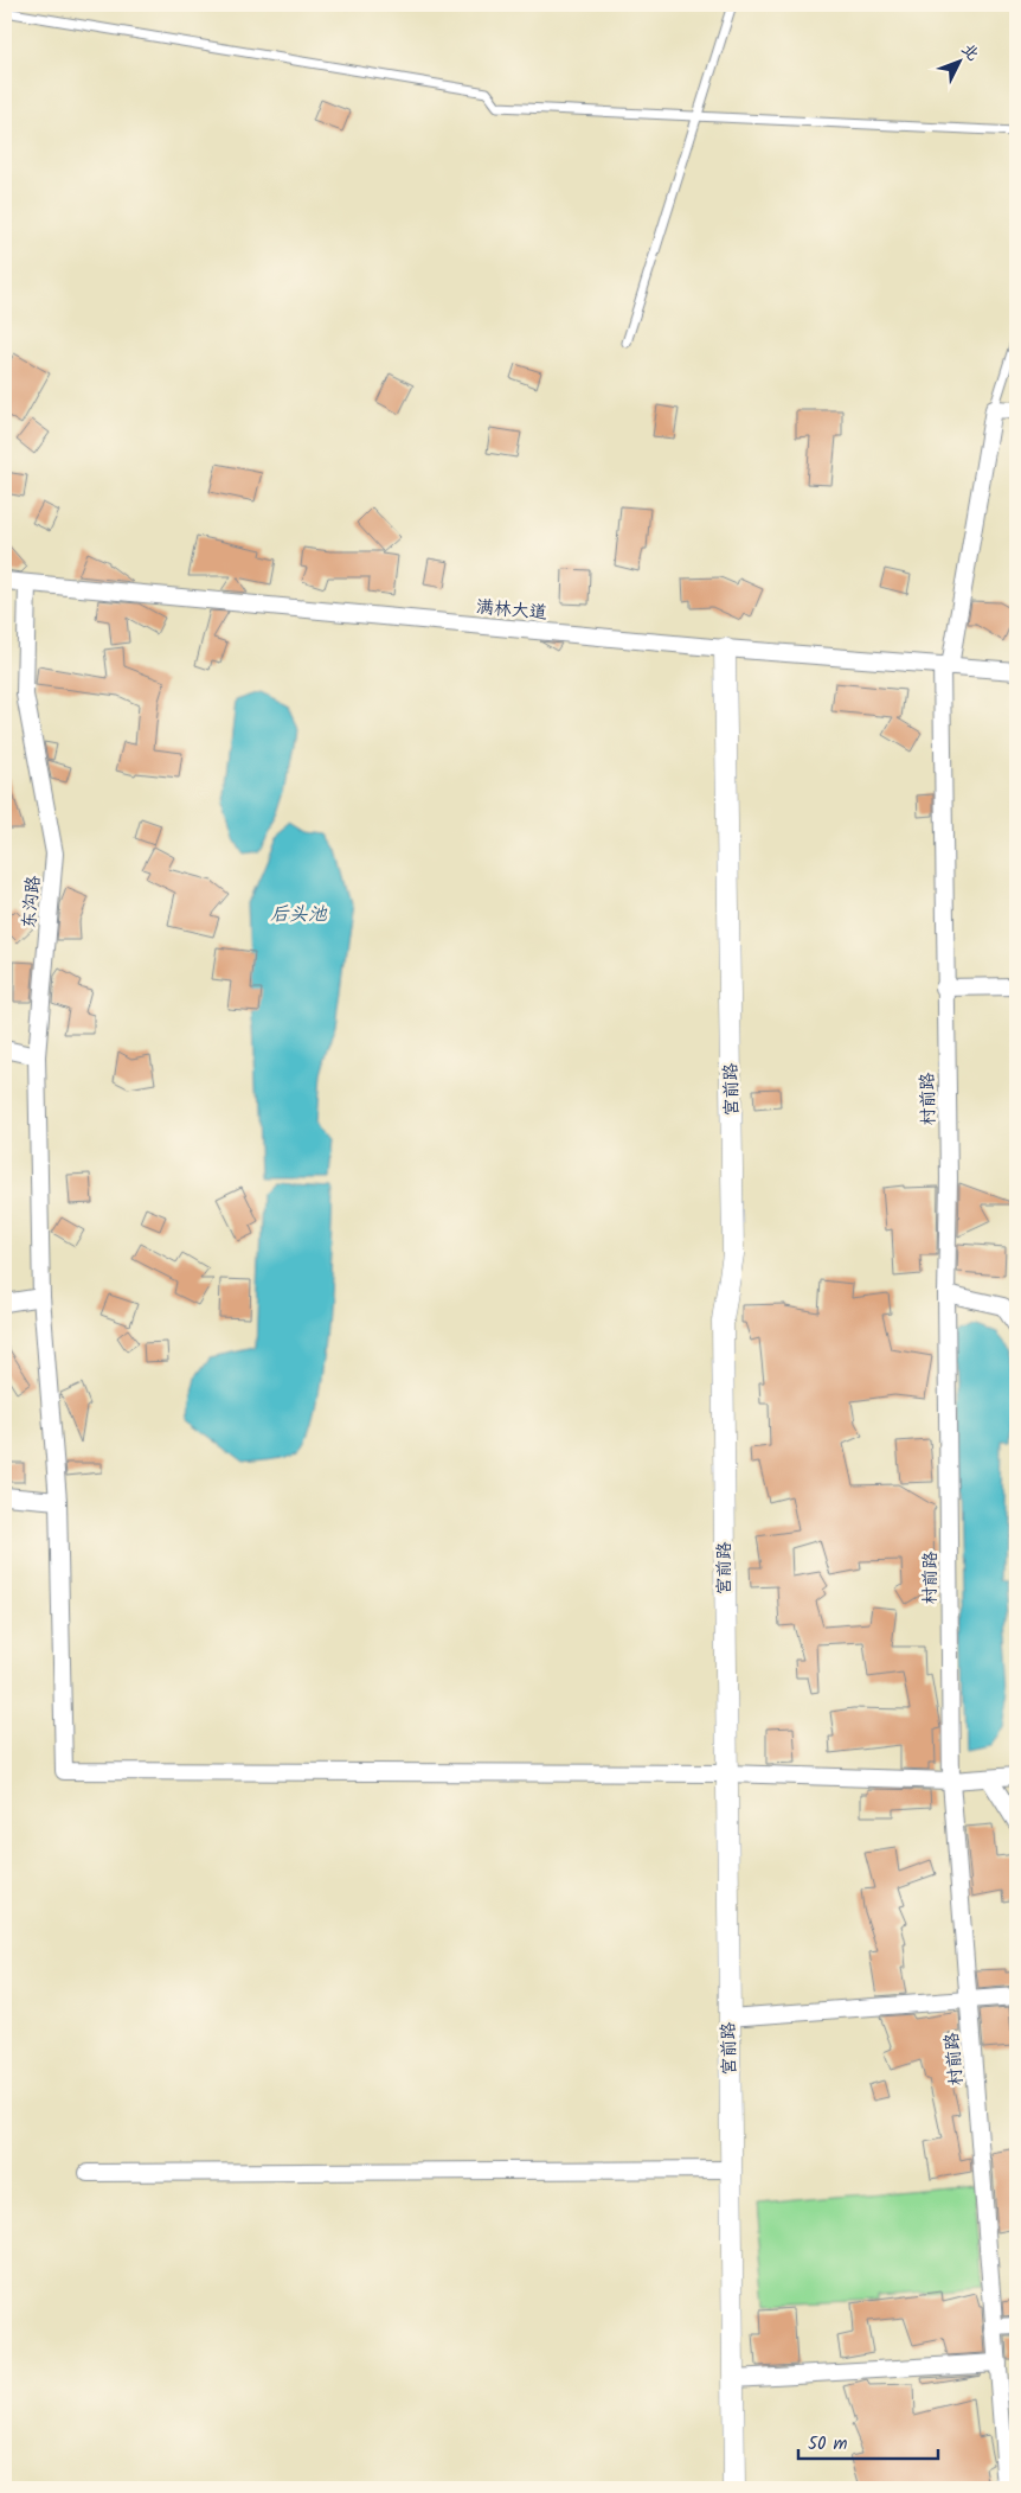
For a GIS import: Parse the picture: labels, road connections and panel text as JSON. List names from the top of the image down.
{
  "streets": {
    "street": [
      "满林大道",
      "东沟路",
      "宫前路",
      "村前路"
    ]
  },
  "crossings": [
    ["满林大道", "东沟路"],
    ["满林大道", "宫前路"],
    ["满林大道", "村前路"],
    ["东沟路", "宫前路"]
  ],
  "water": ["后头池"],
  "scale_bar": "50 m",
  "north": "top right"
}
